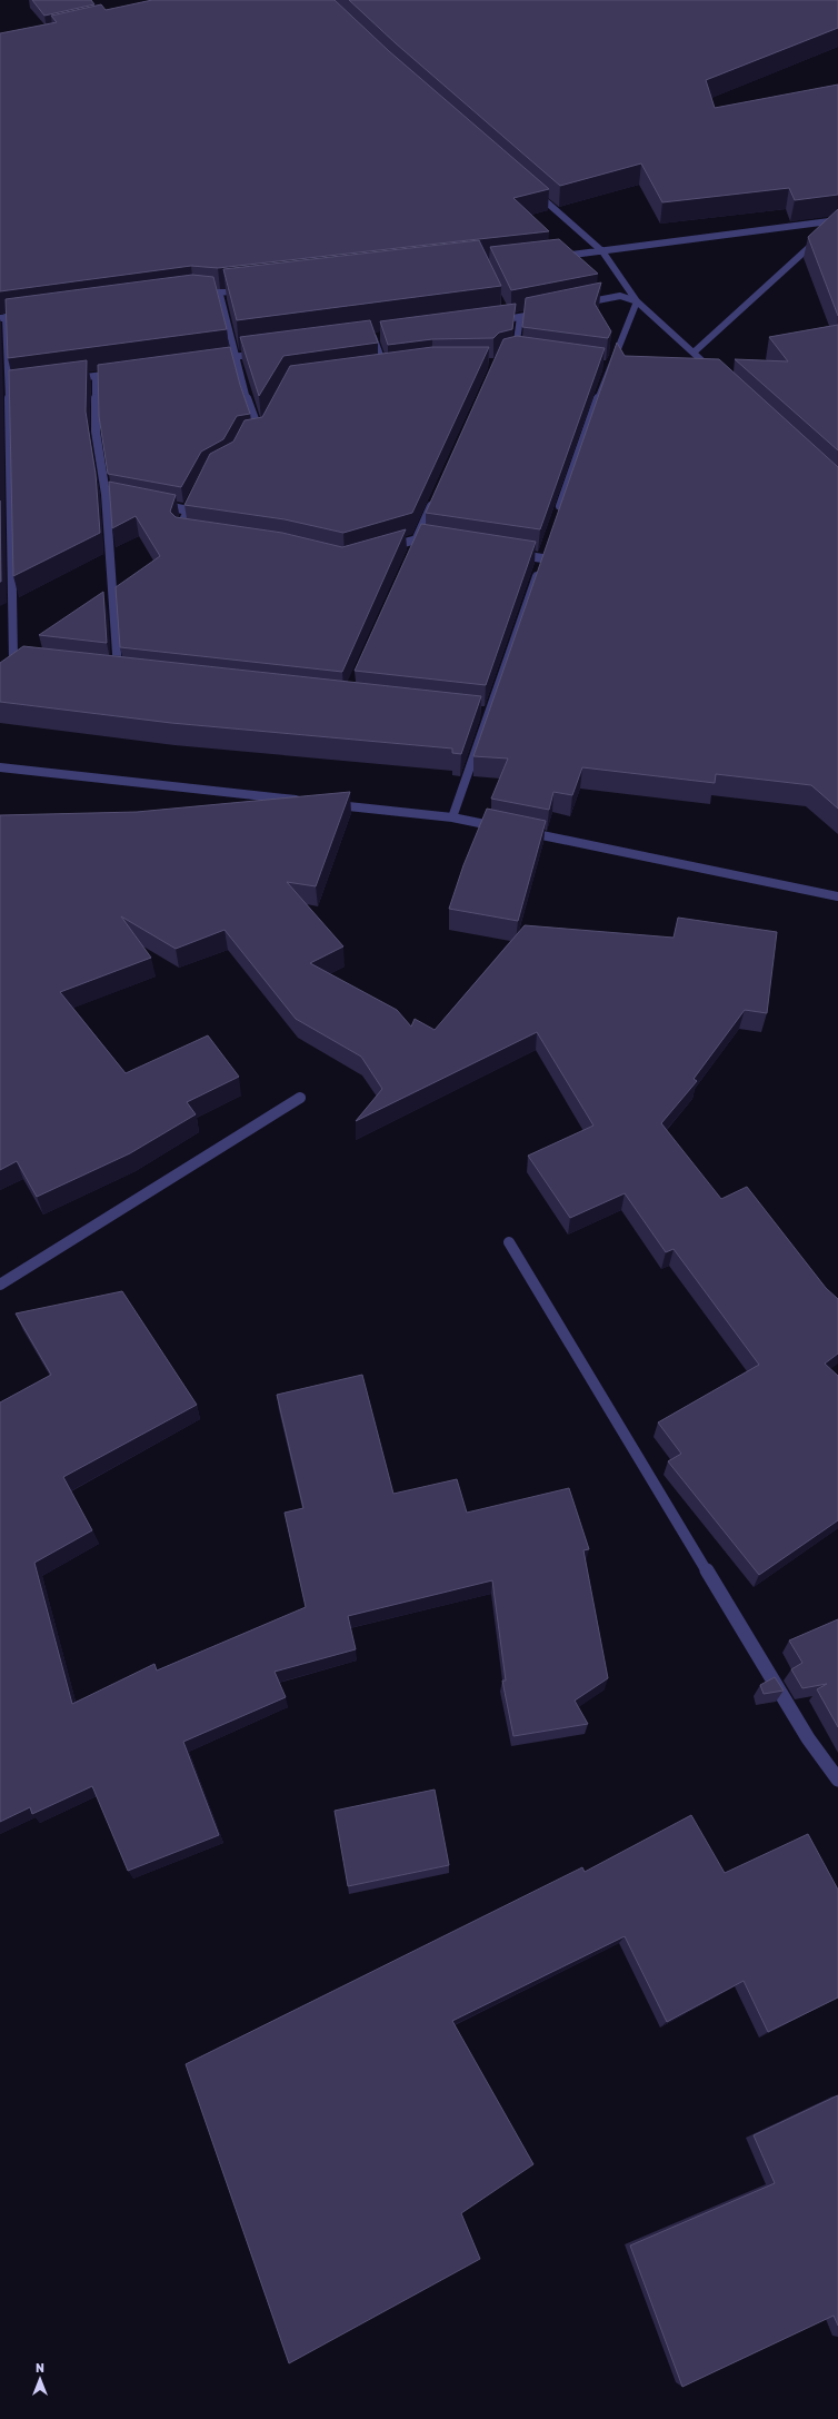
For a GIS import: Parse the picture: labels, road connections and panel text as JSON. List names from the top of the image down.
{
  "north": "top"
}
